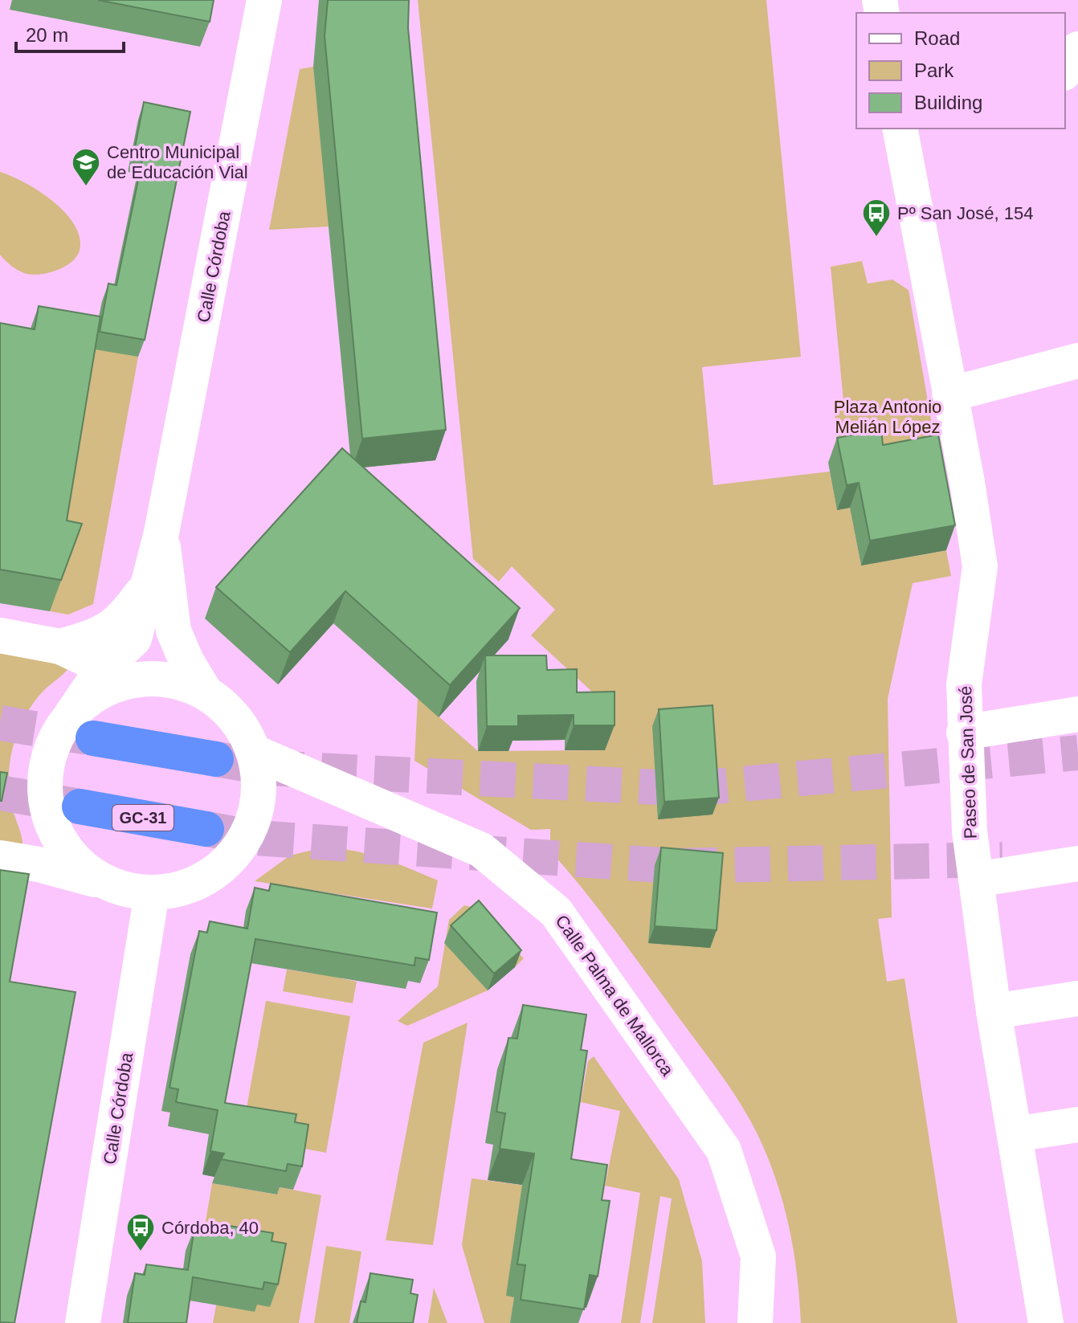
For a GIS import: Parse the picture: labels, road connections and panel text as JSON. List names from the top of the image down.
{
  "streets": {
    "highway": ["GC-31"],
    "street": ["Calle Córdoba", "Paseo de San José", "Calle Palma de Mallorca"]
  },
  "crossings": [
    ["Calle Córdoba", "Calle Palma de Mallorca"]
  ],
  "parks": ["Plaza Antonio Melián López"],
  "places": {
    "school or university": ["Centro Municipal de Educación Vial"],
    "bus stop": ["Pº San José, 154", "Córdoba, 40"]
  },
  "legend": ["Road", "Park", "Building"],
  "scale_bar": "20 m"
}
